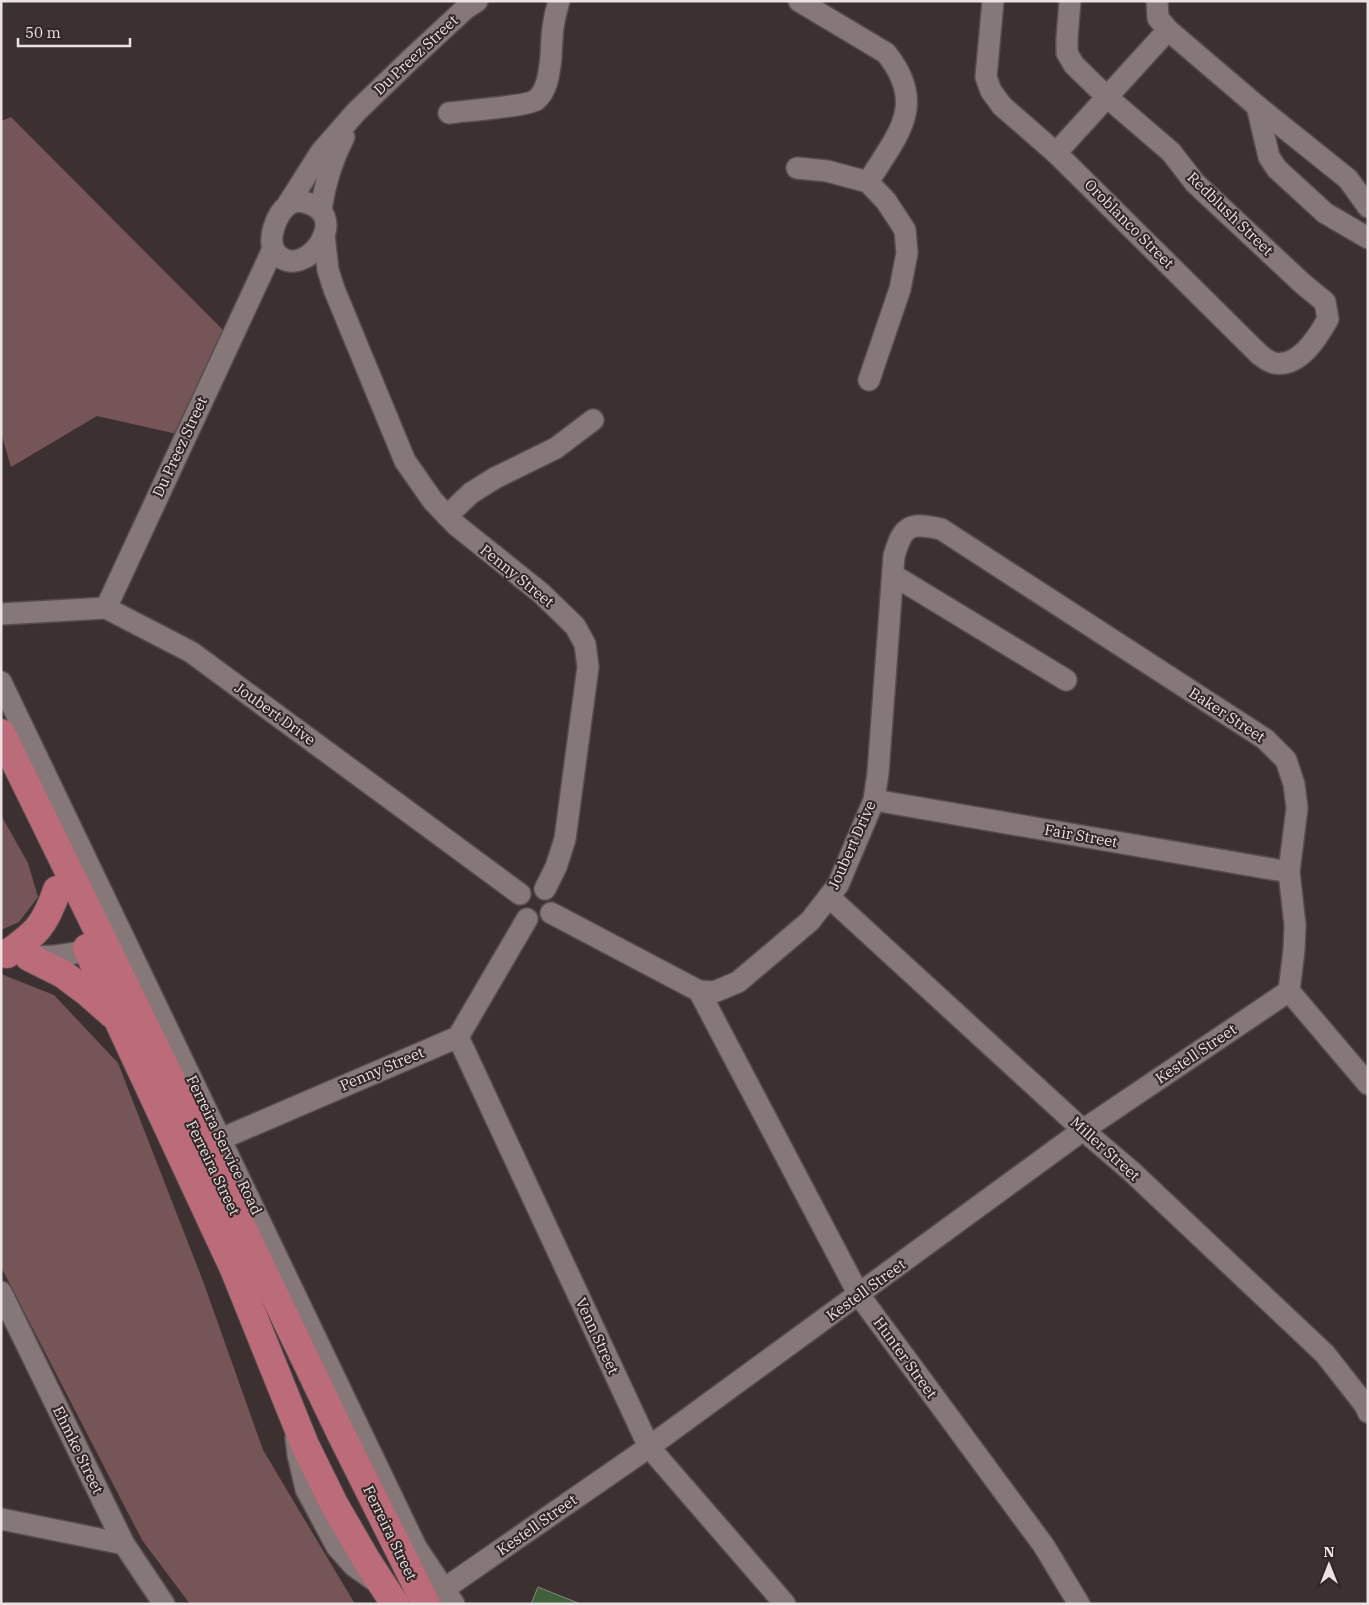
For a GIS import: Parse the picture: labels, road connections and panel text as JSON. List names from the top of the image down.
{
  "streets": {
    "main road": ["Ferreira Street"],
    "street": [
      "Du Preez Street",
      "Redblush Street",
      "Oroblanco Street",
      "Penny Street",
      "Joubert Drive",
      "Baker Street",
      "Fair Street",
      "Kestell Street",
      "Ferreira Service Road",
      "Miller Street",
      "Venn Street",
      "Hunter Street",
      "Ehmke Street"
    ]
  },
  "crossings": [
    ["Du Preez Street", "Penny Street"],
    ["Du Preez Street", "Joubert Drive"],
    ["Redblush Street", "Oroblanco Street"],
    ["Penny Street", "Joubert Drive"],
    ["Penny Street", "Ferreira Service Road"],
    ["Penny Street", "Ferreira Street"],
    ["Penny Street", "Venn Street"],
    ["Joubert Drive", "Baker Street"],
    ["Joubert Drive", "Fair Street"],
    ["Joubert Drive", "Miller Street"],
    ["Joubert Drive", "Hunter Street"],
    ["Baker Street", "Fair Street"],
    ["Baker Street", "Kestell Street"],
    ["Kestell Street", "Miller Street"],
    ["Kestell Street", "Ferreira Street"],
    ["Kestell Street", "Venn Street"],
    ["Kestell Street", "Hunter Street"],
    ["Ferreira Service Road", "Ferreira Street"]
  ],
  "scale_bar": "50 m",
  "north": "top"
}
